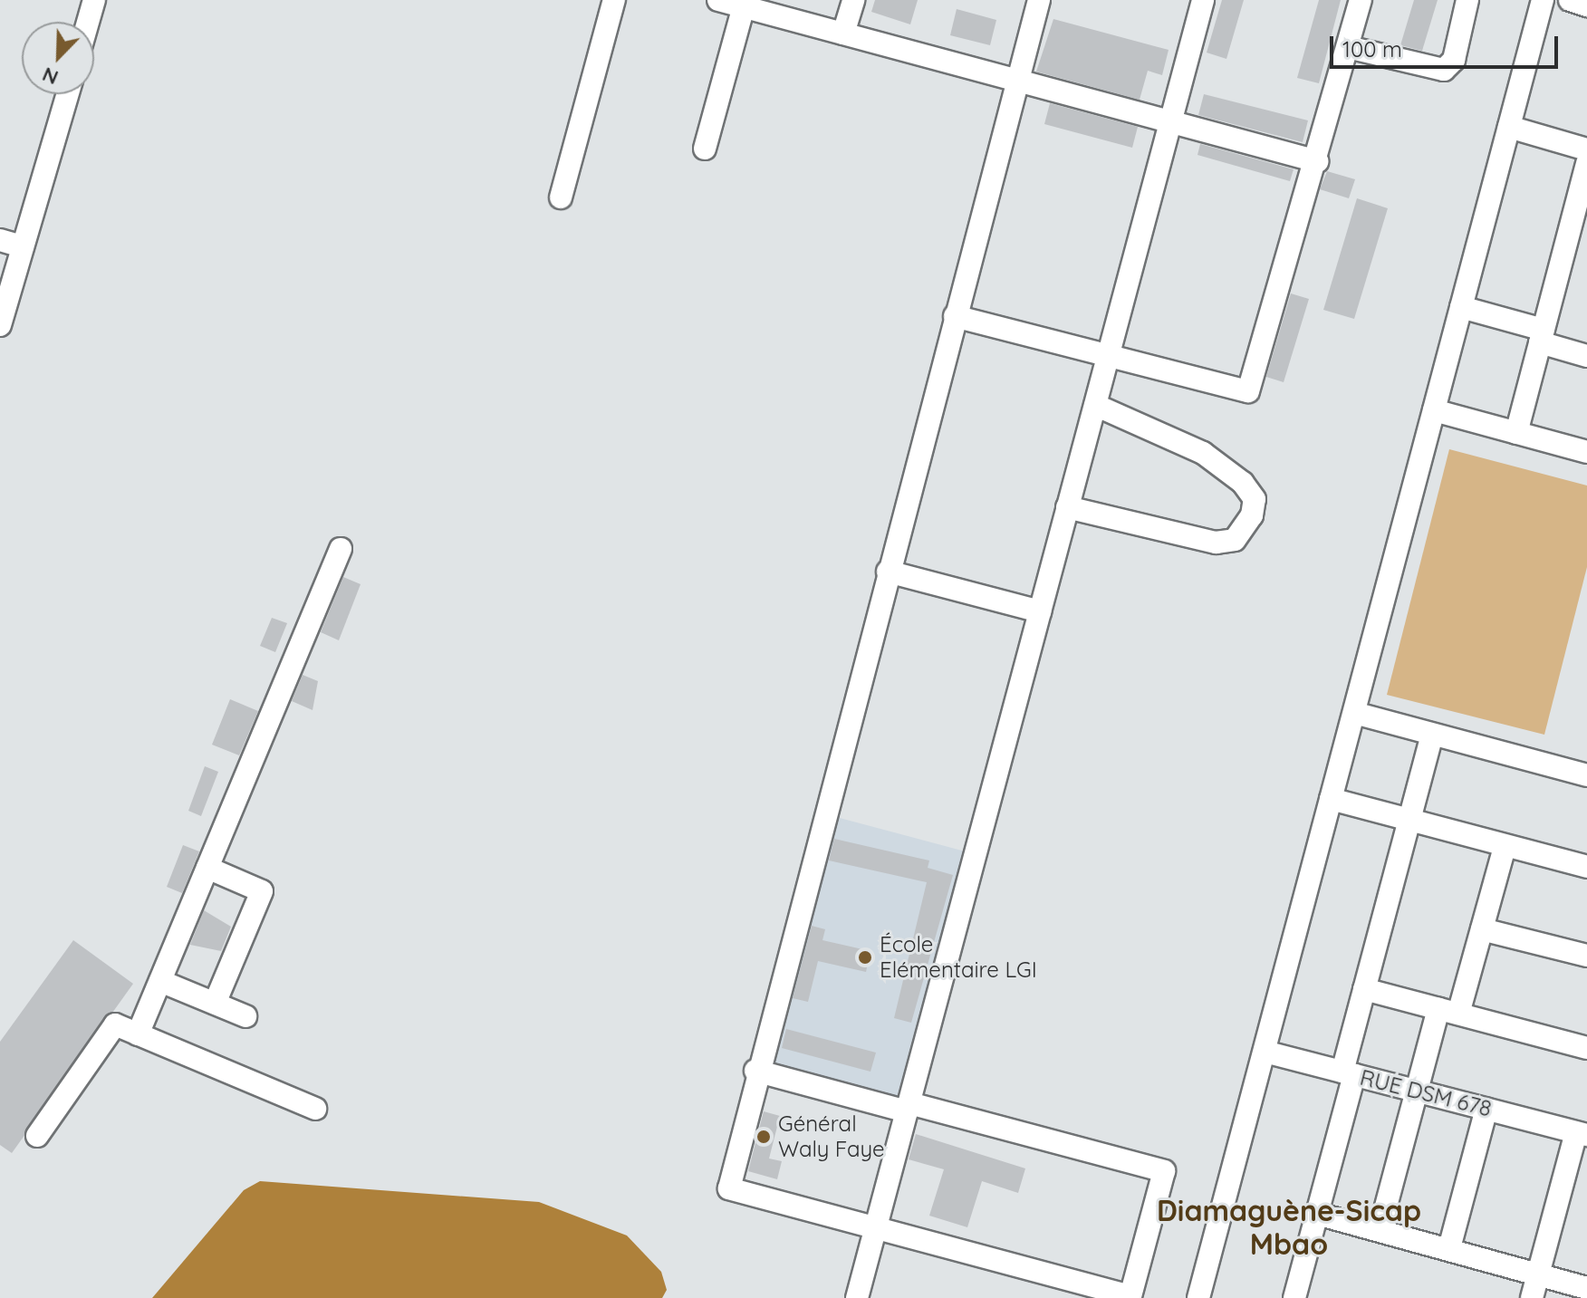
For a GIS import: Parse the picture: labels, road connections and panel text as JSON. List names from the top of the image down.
{
  "streets": {
    "street": ["RUE DSM 678"]
  },
  "districts": ["Diamaguène-Sicap Mbao"],
  "places": ["École Elémentaire LGI", "Général Waly Faye"],
  "scale_bar": "100 m",
  "north": "bottom left"
}
